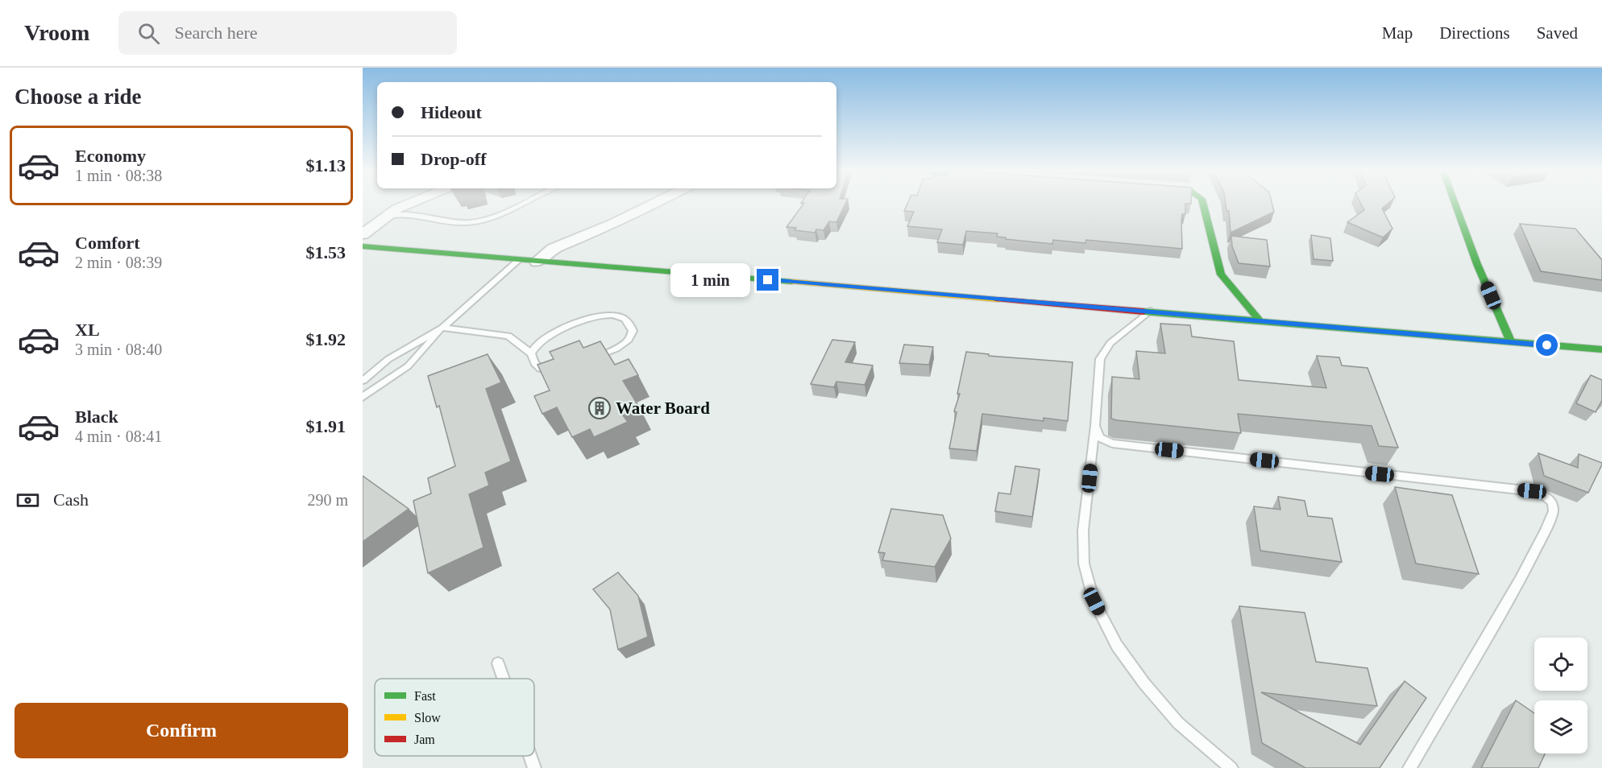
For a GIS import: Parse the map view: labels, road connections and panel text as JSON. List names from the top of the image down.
{
  "places": {
    "building": ["Water Board"]
  },
  "legend": ["Fast", "Slow", "Jam"],
  "page": {
    "header": "Vroom",
    "search": "Search here",
    "nav": ["Map", "Directions", "Saved"],
    "heading": "Choose a ride",
    "banner": ["Hideout", "Drop-off"],
    "list": [
      {
        "name": "Economy",
        "note": "1 min · 08:38",
        "value": "$1.13"
      },
      {
        "name": "Comfort",
        "note": "2 min · 08:39",
        "value": "$1.53"
      },
      {
        "name": "XL",
        "note": "3 min · 08:40",
        "value": "$1.92"
      },
      {
        "name": "Black",
        "note": "4 min · 08:41",
        "value": "$1.91"
      }
    ],
    "bubble": "1 min",
    "pay": ["Cash", "290 m"],
    "buttons": "Confirm"
  }
}
